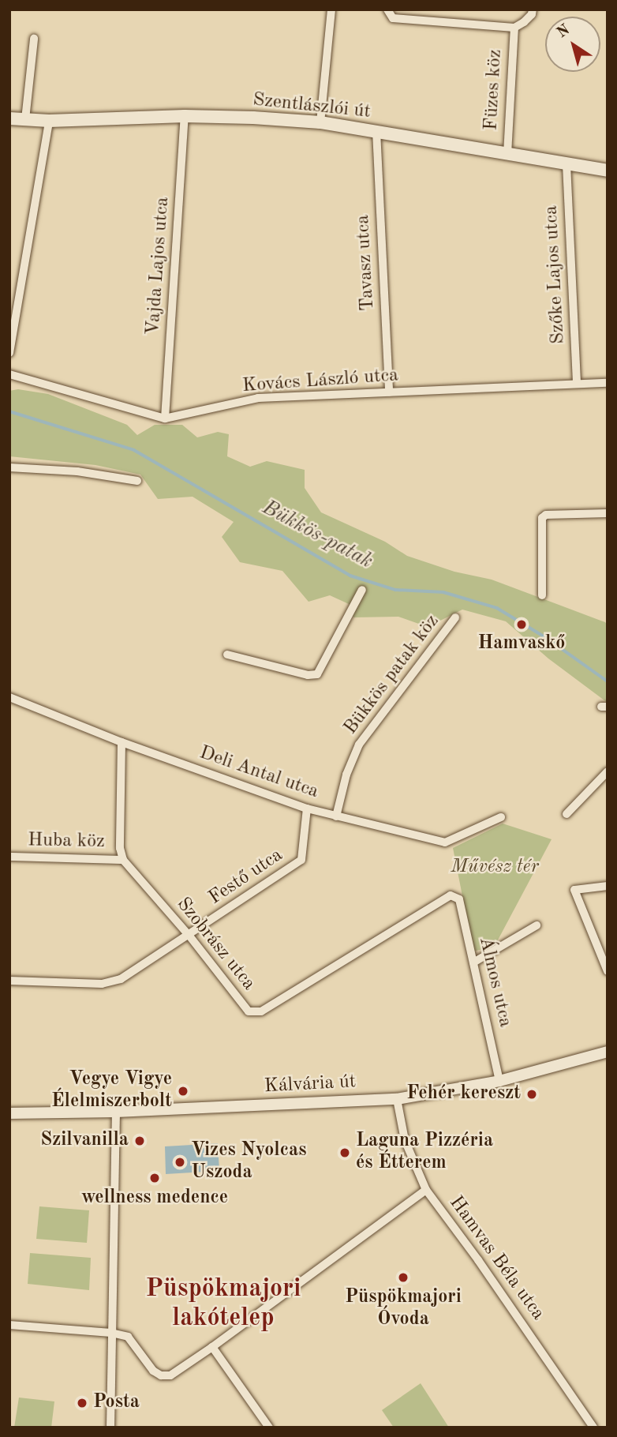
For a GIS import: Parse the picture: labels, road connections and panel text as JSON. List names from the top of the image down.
{
  "streets": {
    "main road": ["Szentlászlói út"],
    "street": [
      "Füzes köz",
      "Tavasz utca",
      "Vajda Lajos utca",
      "Szőke Lajos utca",
      "Kovács László utca",
      "Bükkös patak köz",
      "Deli Antal utca",
      "Huba köz",
      "Festő utca",
      "Szobrász utca",
      "Álmos utca",
      "Kálvária út",
      "Hamvas Béla utca"
    ]
  },
  "crossings": [
    ["Füzes köz", "Szentlászlói út"],
    ["Szentlászlói út", "Tavasz utca"],
    ["Szentlászlói út", "Vajda Lajos utca"],
    ["Szentlászlói út", "Szőke Lajos utca"],
    ["Tavasz utca", "Kovács László utca"],
    ["Vajda Lajos utca", "Kovács László utca"],
    ["Szőke Lajos utca", "Kovács László utca"],
    ["Bükkös patak köz", "Deli Antal utca"],
    ["Deli Antal utca", "Festő utca"],
    ["Huba köz", "Szobrász utca"],
    ["Festő utca", "Szobrász utca"],
    ["Szobrász utca", "Álmos utca"],
    ["Álmos utca", "Kálvária út"],
    ["Kálvária út", "Hamvas Béla utca"]
  ],
  "districts": ["Püspökmajori lakótelep"],
  "water": ["Bükkös-patak"],
  "parks": ["Művész tér"],
  "places": [
    "Hamvaskő",
    "Vegye Vigye Élelmiszerbolt",
    "Fehér kereszt",
    "Szilvanilla",
    "Laguna Pizzéria és Étterem",
    "Vizes Nyolcas Uszoda",
    "wellness medence",
    "Püspökmajori Óvoda",
    "Posta"
  ],
  "north": "top left"
}
